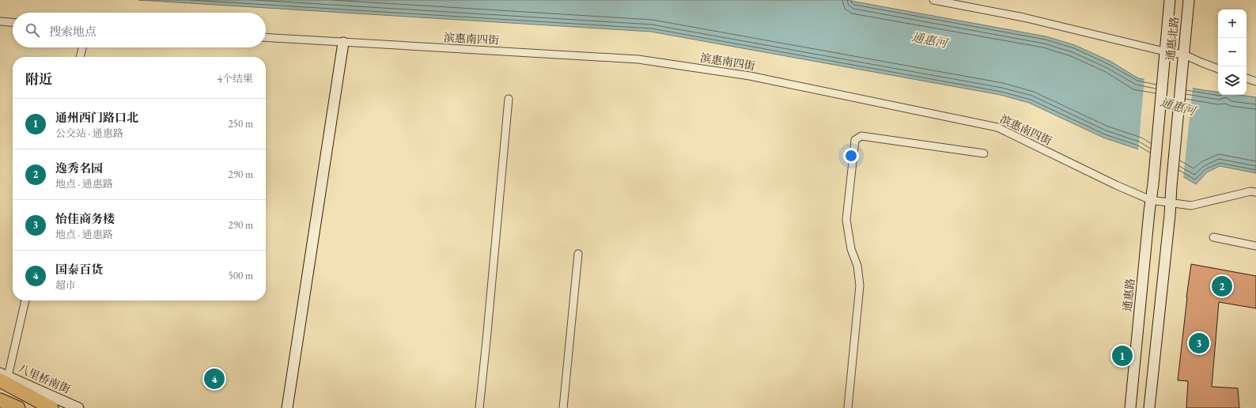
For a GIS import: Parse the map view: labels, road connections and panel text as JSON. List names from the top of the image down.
{
  "streets": {
    "main road": ["通惠北路", "通惠路", "八里桥南街"],
    "street": ["滨惠南四街"]
  },
  "crossings": [
    ["滨惠南四街", "通惠北路"],
    ["滨惠南四街", "通惠路"],
    ["通惠北路", "通惠路"]
  ],
  "water": ["通惠河"],
  "page": {
    "map_buttons": ["+", "−"],
    "search": "搜索地点",
    "heading": ["附近", "4个结果"],
    "list": [
      {
        "mark": "1",
        "name": "通州西门路口北",
        "note": "公交站 · 通惠路",
        "value": "250 m"
      },
      {
        "mark": "2",
        "name": "逸秀名园",
        "note": "地点 · 通惠路",
        "value": "290 m"
      },
      {
        "mark": "3",
        "name": "怡佳商务楼",
        "note": "地点 · 通惠路",
        "value": "290 m"
      },
      {
        "mark": "4",
        "name": "国泰百货",
        "note": "超市",
        "value": "500 m"
      }
    ],
    "pins": [
      "2",
      "3",
      "1",
      "4"
    ]
  }
}
